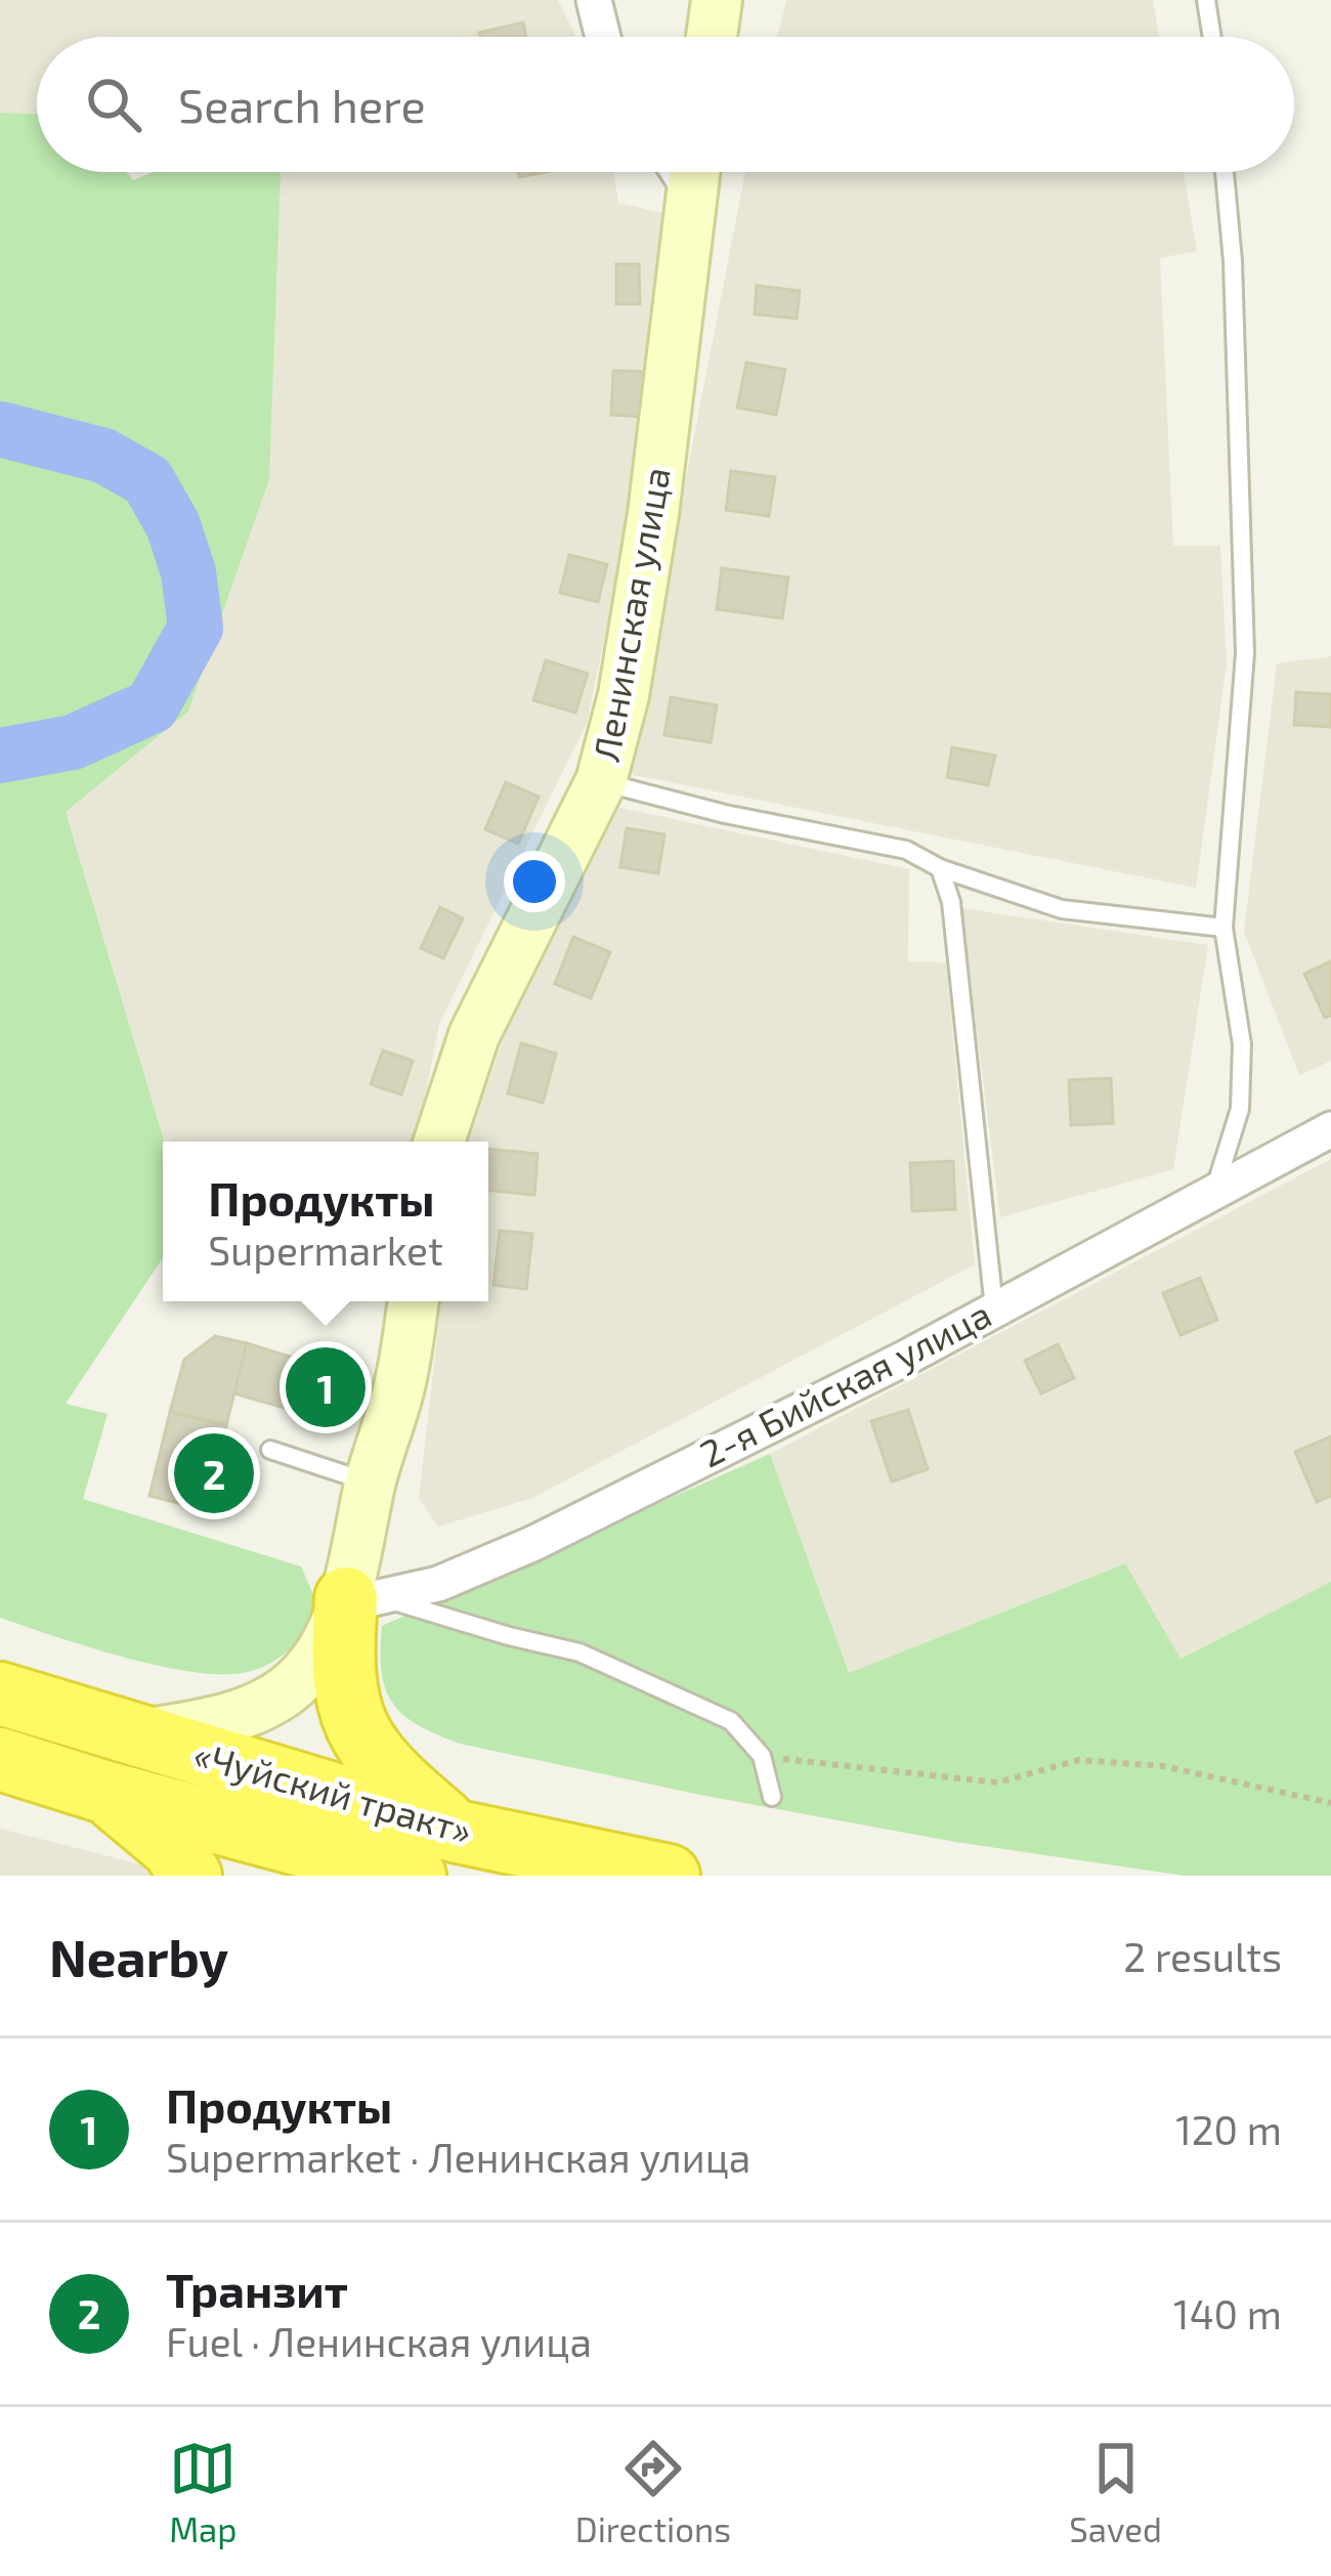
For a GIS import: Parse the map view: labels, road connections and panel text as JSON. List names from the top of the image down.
{
  "streets": {
    "highway": ["«Чуйский тракт»"],
    "street": ["Ленинская улица", "2-я Бийская улица"]
  },
  "page": {
    "search": "Search here",
    "popup": ["Продукты", "Supermarket"],
    "pins": ["1", "2"],
    "heading": ["Nearby", "2 results"],
    "list": [
      {
        "mark": "1",
        "name": "Продукты",
        "note": "Supermarket · Ленинская улица",
        "value": "120 m"
      },
      {
        "mark": "2",
        "name": "Транзит",
        "note": "Fuel · Ленинская улица",
        "value": "140 m"
      }
    ],
    "nav": ["Map", "Directions", "Saved"]
  }
}
